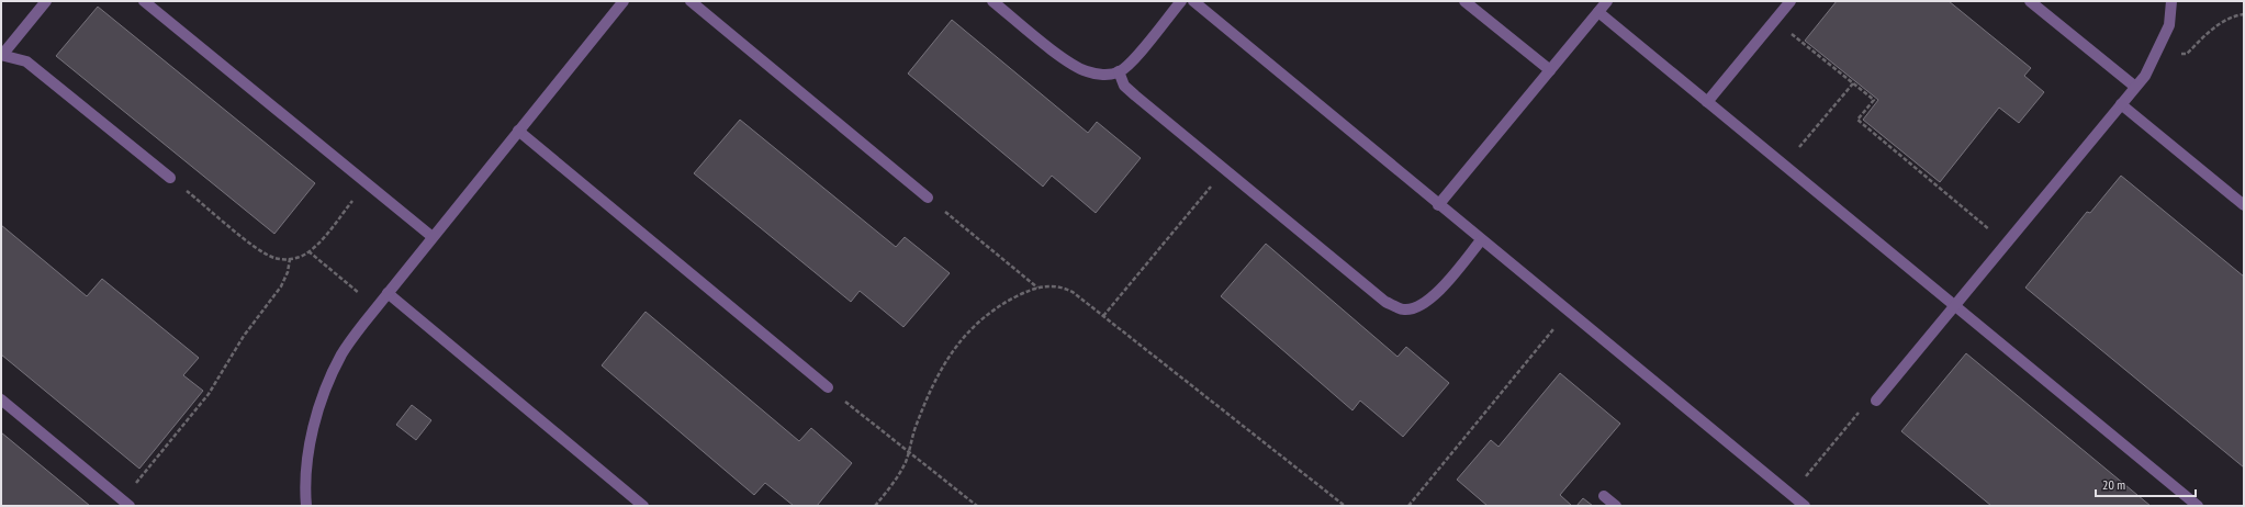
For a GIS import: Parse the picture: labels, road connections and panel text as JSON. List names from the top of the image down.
{
  "scale_bar": "20 m"
}
